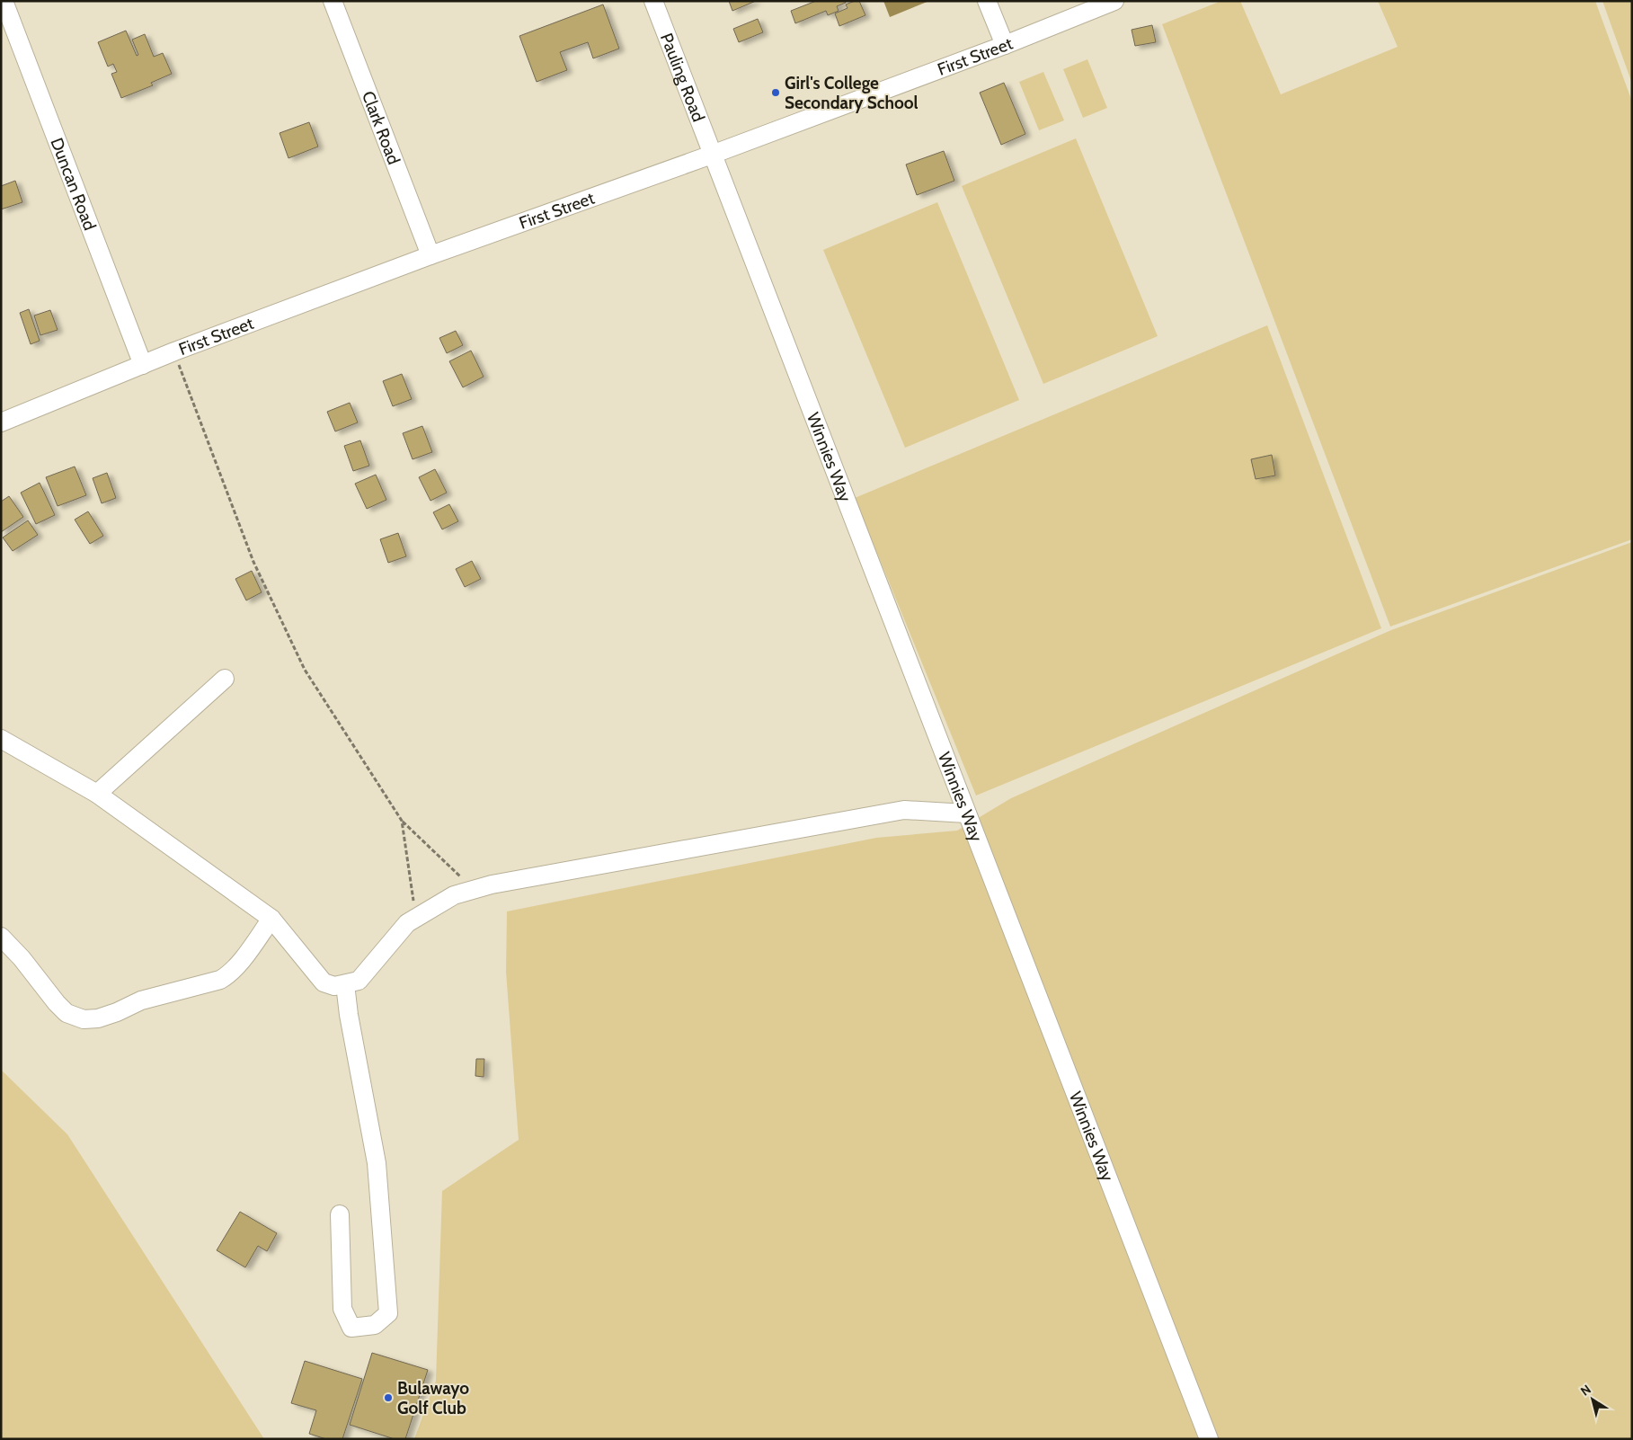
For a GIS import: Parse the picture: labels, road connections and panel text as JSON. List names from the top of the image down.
{
  "streets": {
    "street": [
      "First Street",
      "Pauling Road",
      "Clark Road",
      "Duncan Road",
      "Winnies Way"
    ]
  },
  "crossings": [
    ["First Street", "Pauling Road"],
    ["First Street", "Clark Road"],
    ["First Street", "Duncan Road"],
    ["First Street", "Winnies Way"],
    ["Pauling Road", "Winnies Way"]
  ],
  "places": ["Girl's College Secondary School", "Bulawayo Golf Club"],
  "north": "top left"
}
